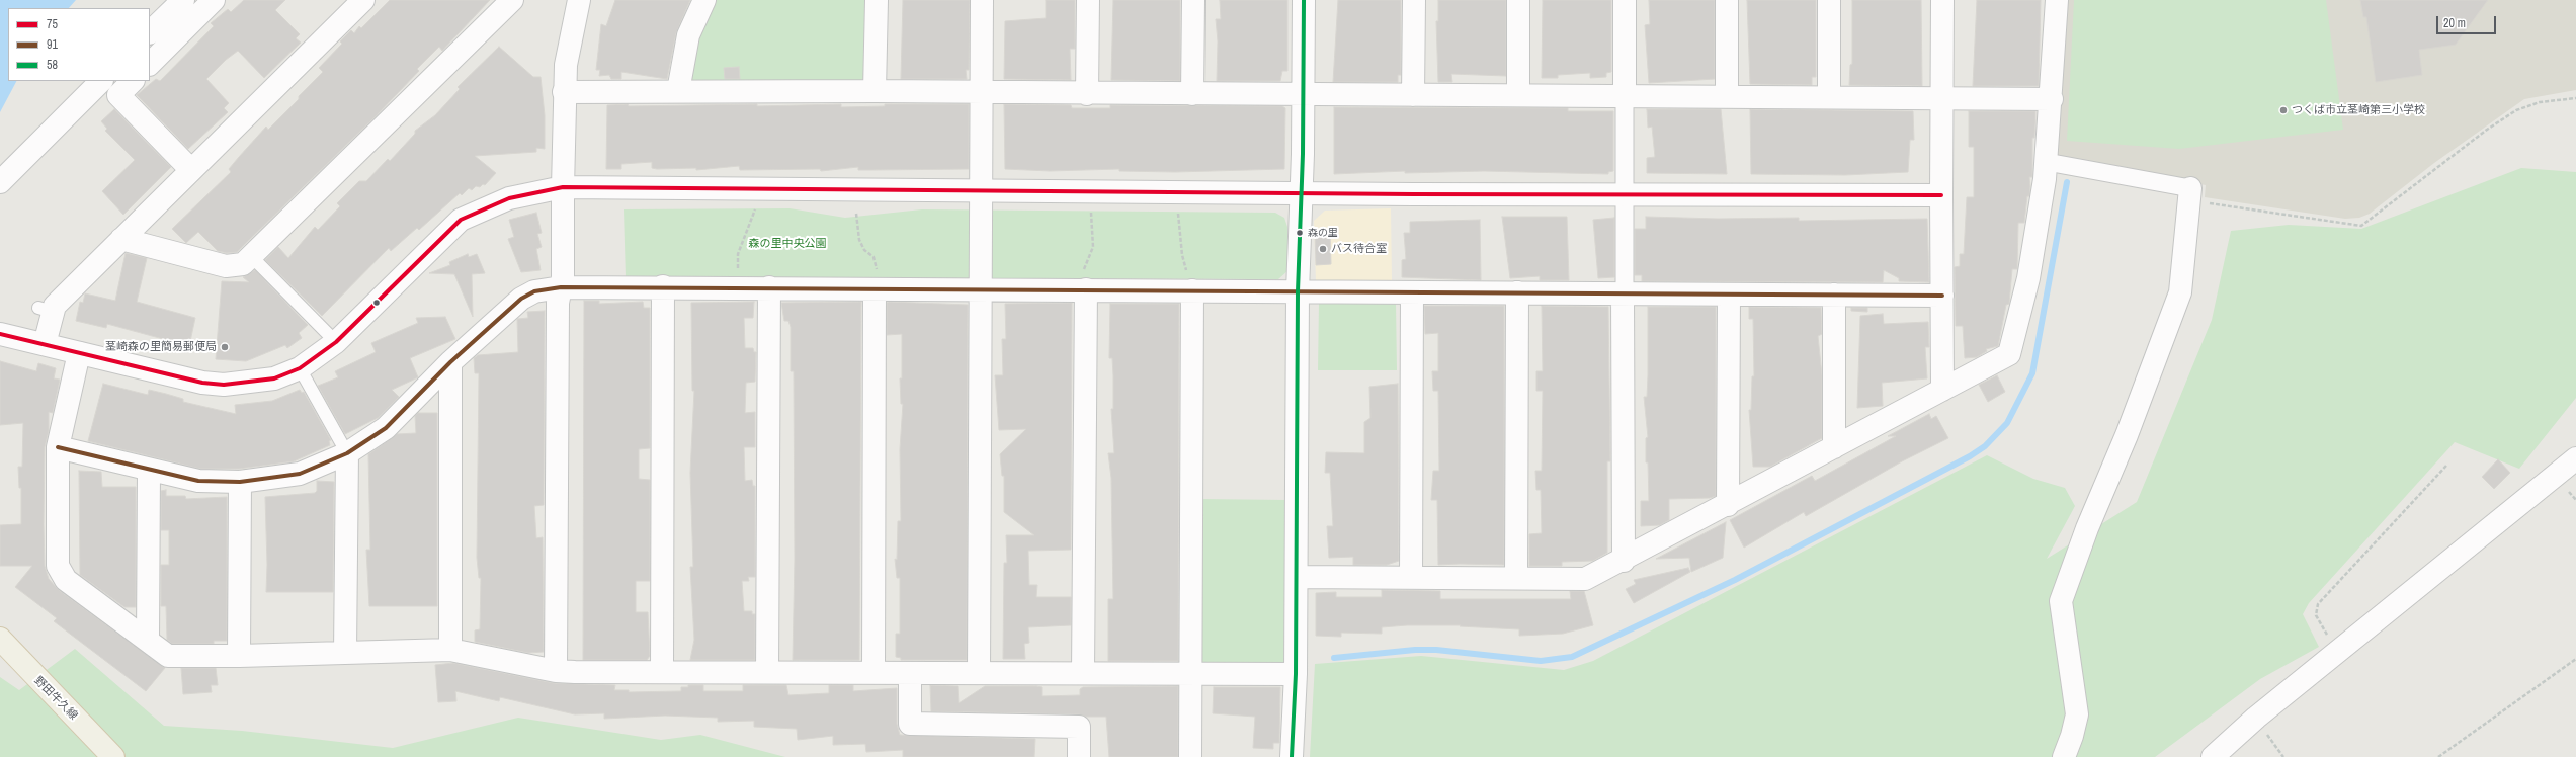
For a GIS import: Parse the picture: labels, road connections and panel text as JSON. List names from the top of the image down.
{
  "streets": {
    "main road": ["野田牛久線"]
  },
  "parks": ["森の里中央公園"],
  "places": [
    "つくば市立茎崎第三小学校",
    "森の里",
    "バス待合室",
    "茎崎森の里簡易郵便局"
  ],
  "lines": ["transit line 58", "transit line 75", "transit line 91"],
  "legend": ["75", "91", "58"],
  "scale_bar": "20 m"
}
